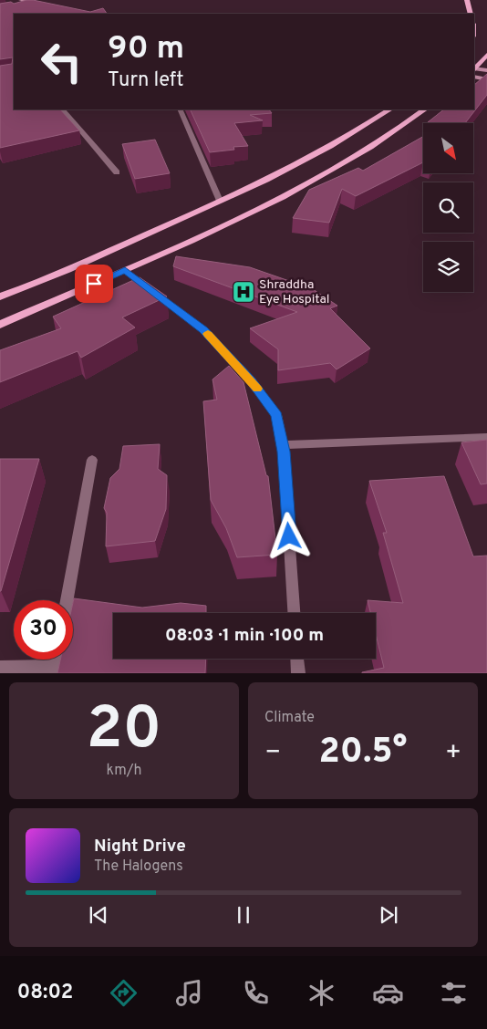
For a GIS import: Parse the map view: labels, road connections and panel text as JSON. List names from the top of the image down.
{
  "places": {
    "hospital": ["Shraddha Eye Hospital"]
  },
  "north": "bottom right",
  "page": {
    "turn": ["90 m", "Turn left"],
    "limit": "30",
    "trip": "08:03 · 1 min · 100 m",
    "tile": [
      ["20", "km/h"],
      "Climate"
    ],
    "heat": ["−", "20.5°", "+"],
    "song": ["Night Drive", "The Halogens"],
    "tabs": "08:02"
  }
}
